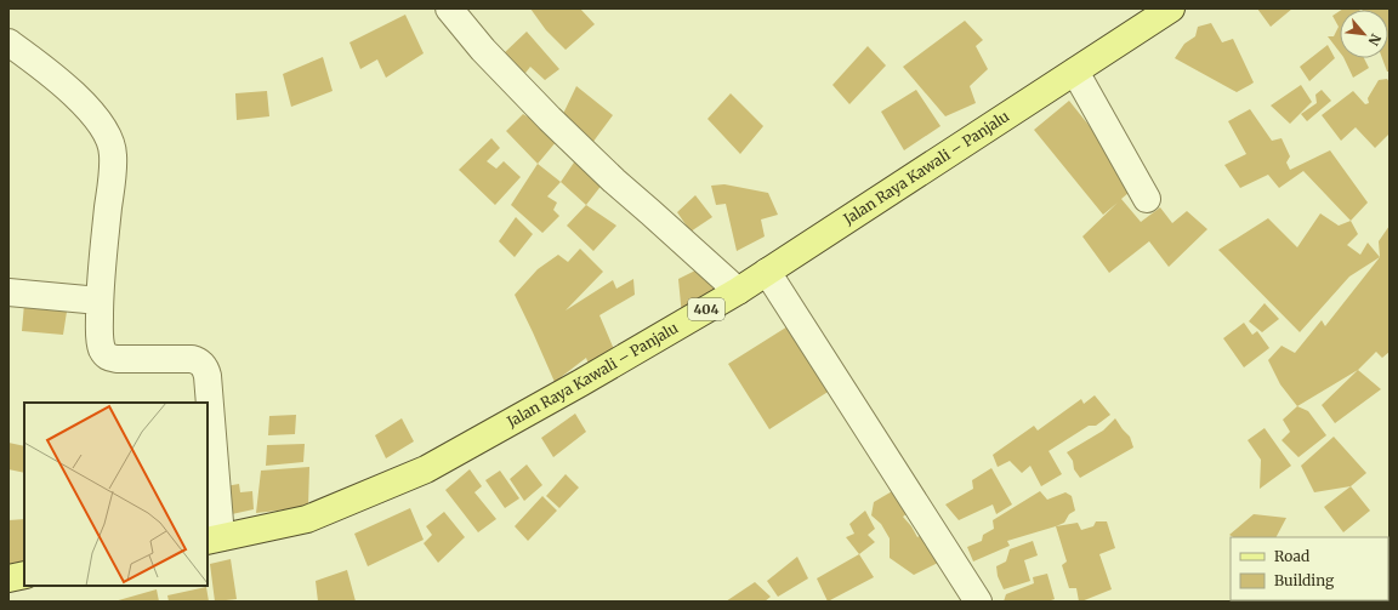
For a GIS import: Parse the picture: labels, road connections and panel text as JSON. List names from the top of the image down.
{
  "streets": {
    "main road": ["Jalan Raya Kawali – Panjalu", "404"]
  },
  "legend": ["Road", "Building"],
  "north": "bottom right"
}
